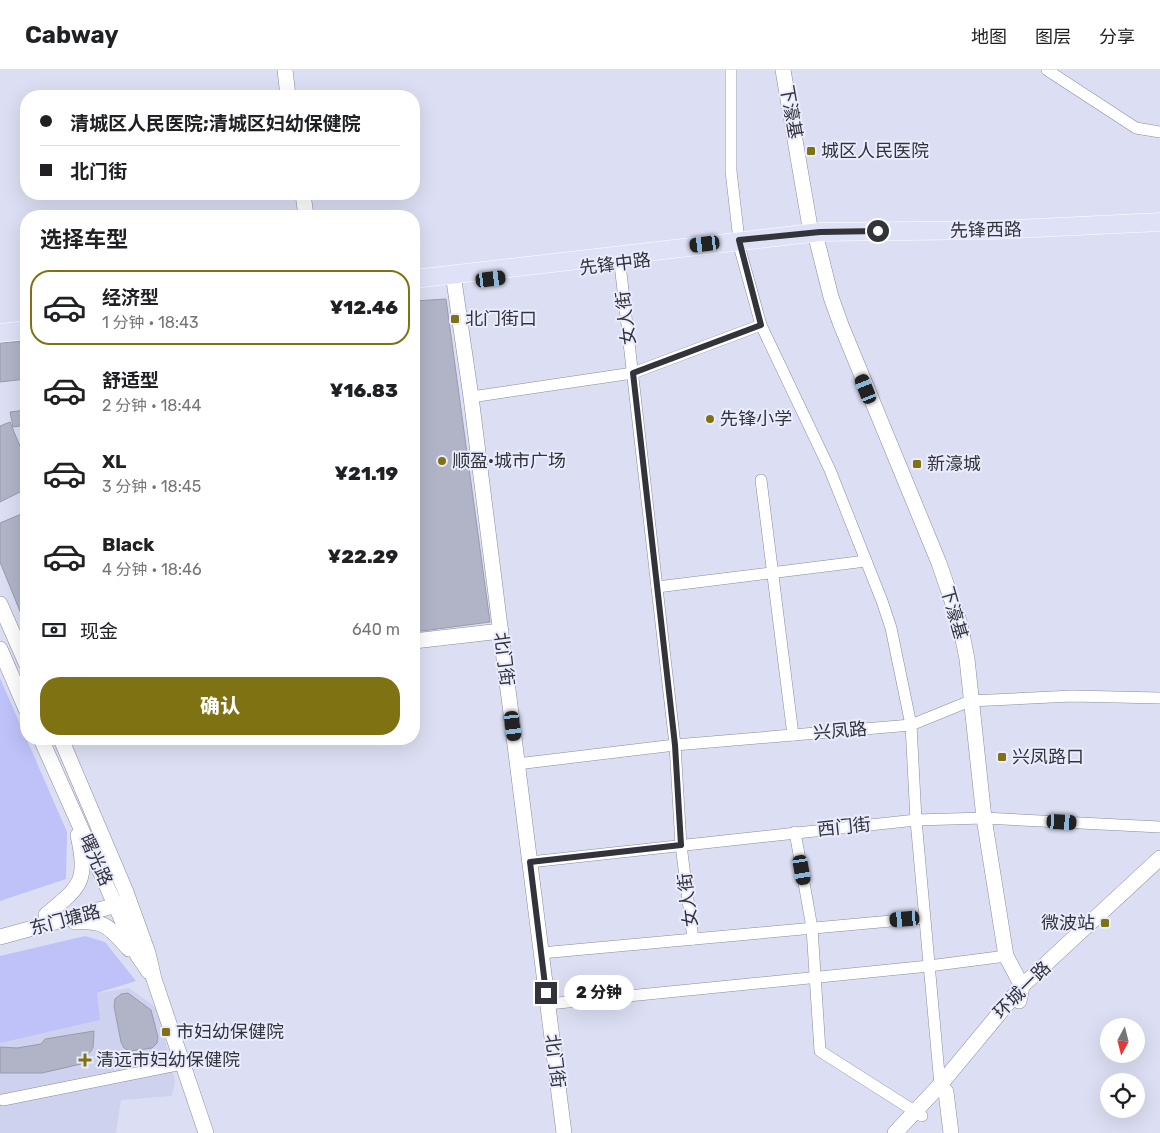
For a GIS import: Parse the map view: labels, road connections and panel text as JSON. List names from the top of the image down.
{
  "streets": {
    "main road": ["先锋西路", "先锋中路"],
    "street": [
      "下濠基",
      "女人街",
      "北门街",
      "兴凤路",
      "西门街",
      "曙光路",
      "东门塘路",
      "环城一路"
    ]
  },
  "crossings": [
    ["下濠基", "先锋西路"],
    ["下濠基", "先锋中路"],
    ["下濠基", "兴凤路"],
    ["下濠基", "西门街"],
    ["下濠基", "环城一路"],
    ["先锋西路", "先锋中路"],
    ["先锋中路", "女人街"],
    ["先锋中路", "北门街"],
    ["女人街", "兴凤路"],
    ["女人街", "西门街"],
    ["北门街", "兴凤路"],
    ["北门街", "西门街"],
    ["曙光路", "东门塘路"]
  ],
  "places": {
    "transit": [
      "城区人民医院",
      "北门街口",
      "新濠城",
      "兴凤路口",
      "微波站",
      "市妇幼保健院"
    ],
    "other": ["先锋小学", "顺盈·城市广场"],
    "health": ["清远市妇幼保健院"]
  },
  "north": "bottom",
  "page": {
    "header": "Cabway",
    "nav": ["地图", "图层", "分享"],
    "banner": ["清城区人民医院;清城区妇幼保健院", "北门街"],
    "heading": "选择车型",
    "list": [
      {
        "name": "经济型",
        "note": "1 分钟 · 18:43",
        "value": "¥12.46"
      },
      {
        "name": "舒适型",
        "note": "2 分钟 · 18:44",
        "value": "¥16.83"
      },
      {
        "name": "XL",
        "note": "3 分钟 · 18:45",
        "value": "¥21.19"
      },
      {
        "name": "Black",
        "note": "4 分钟 · 18:46",
        "value": "¥22.29"
      }
    ],
    "pay": ["现金", "640 m"],
    "buttons": "确认",
    "bubble": "2 分钟"
  }
}
